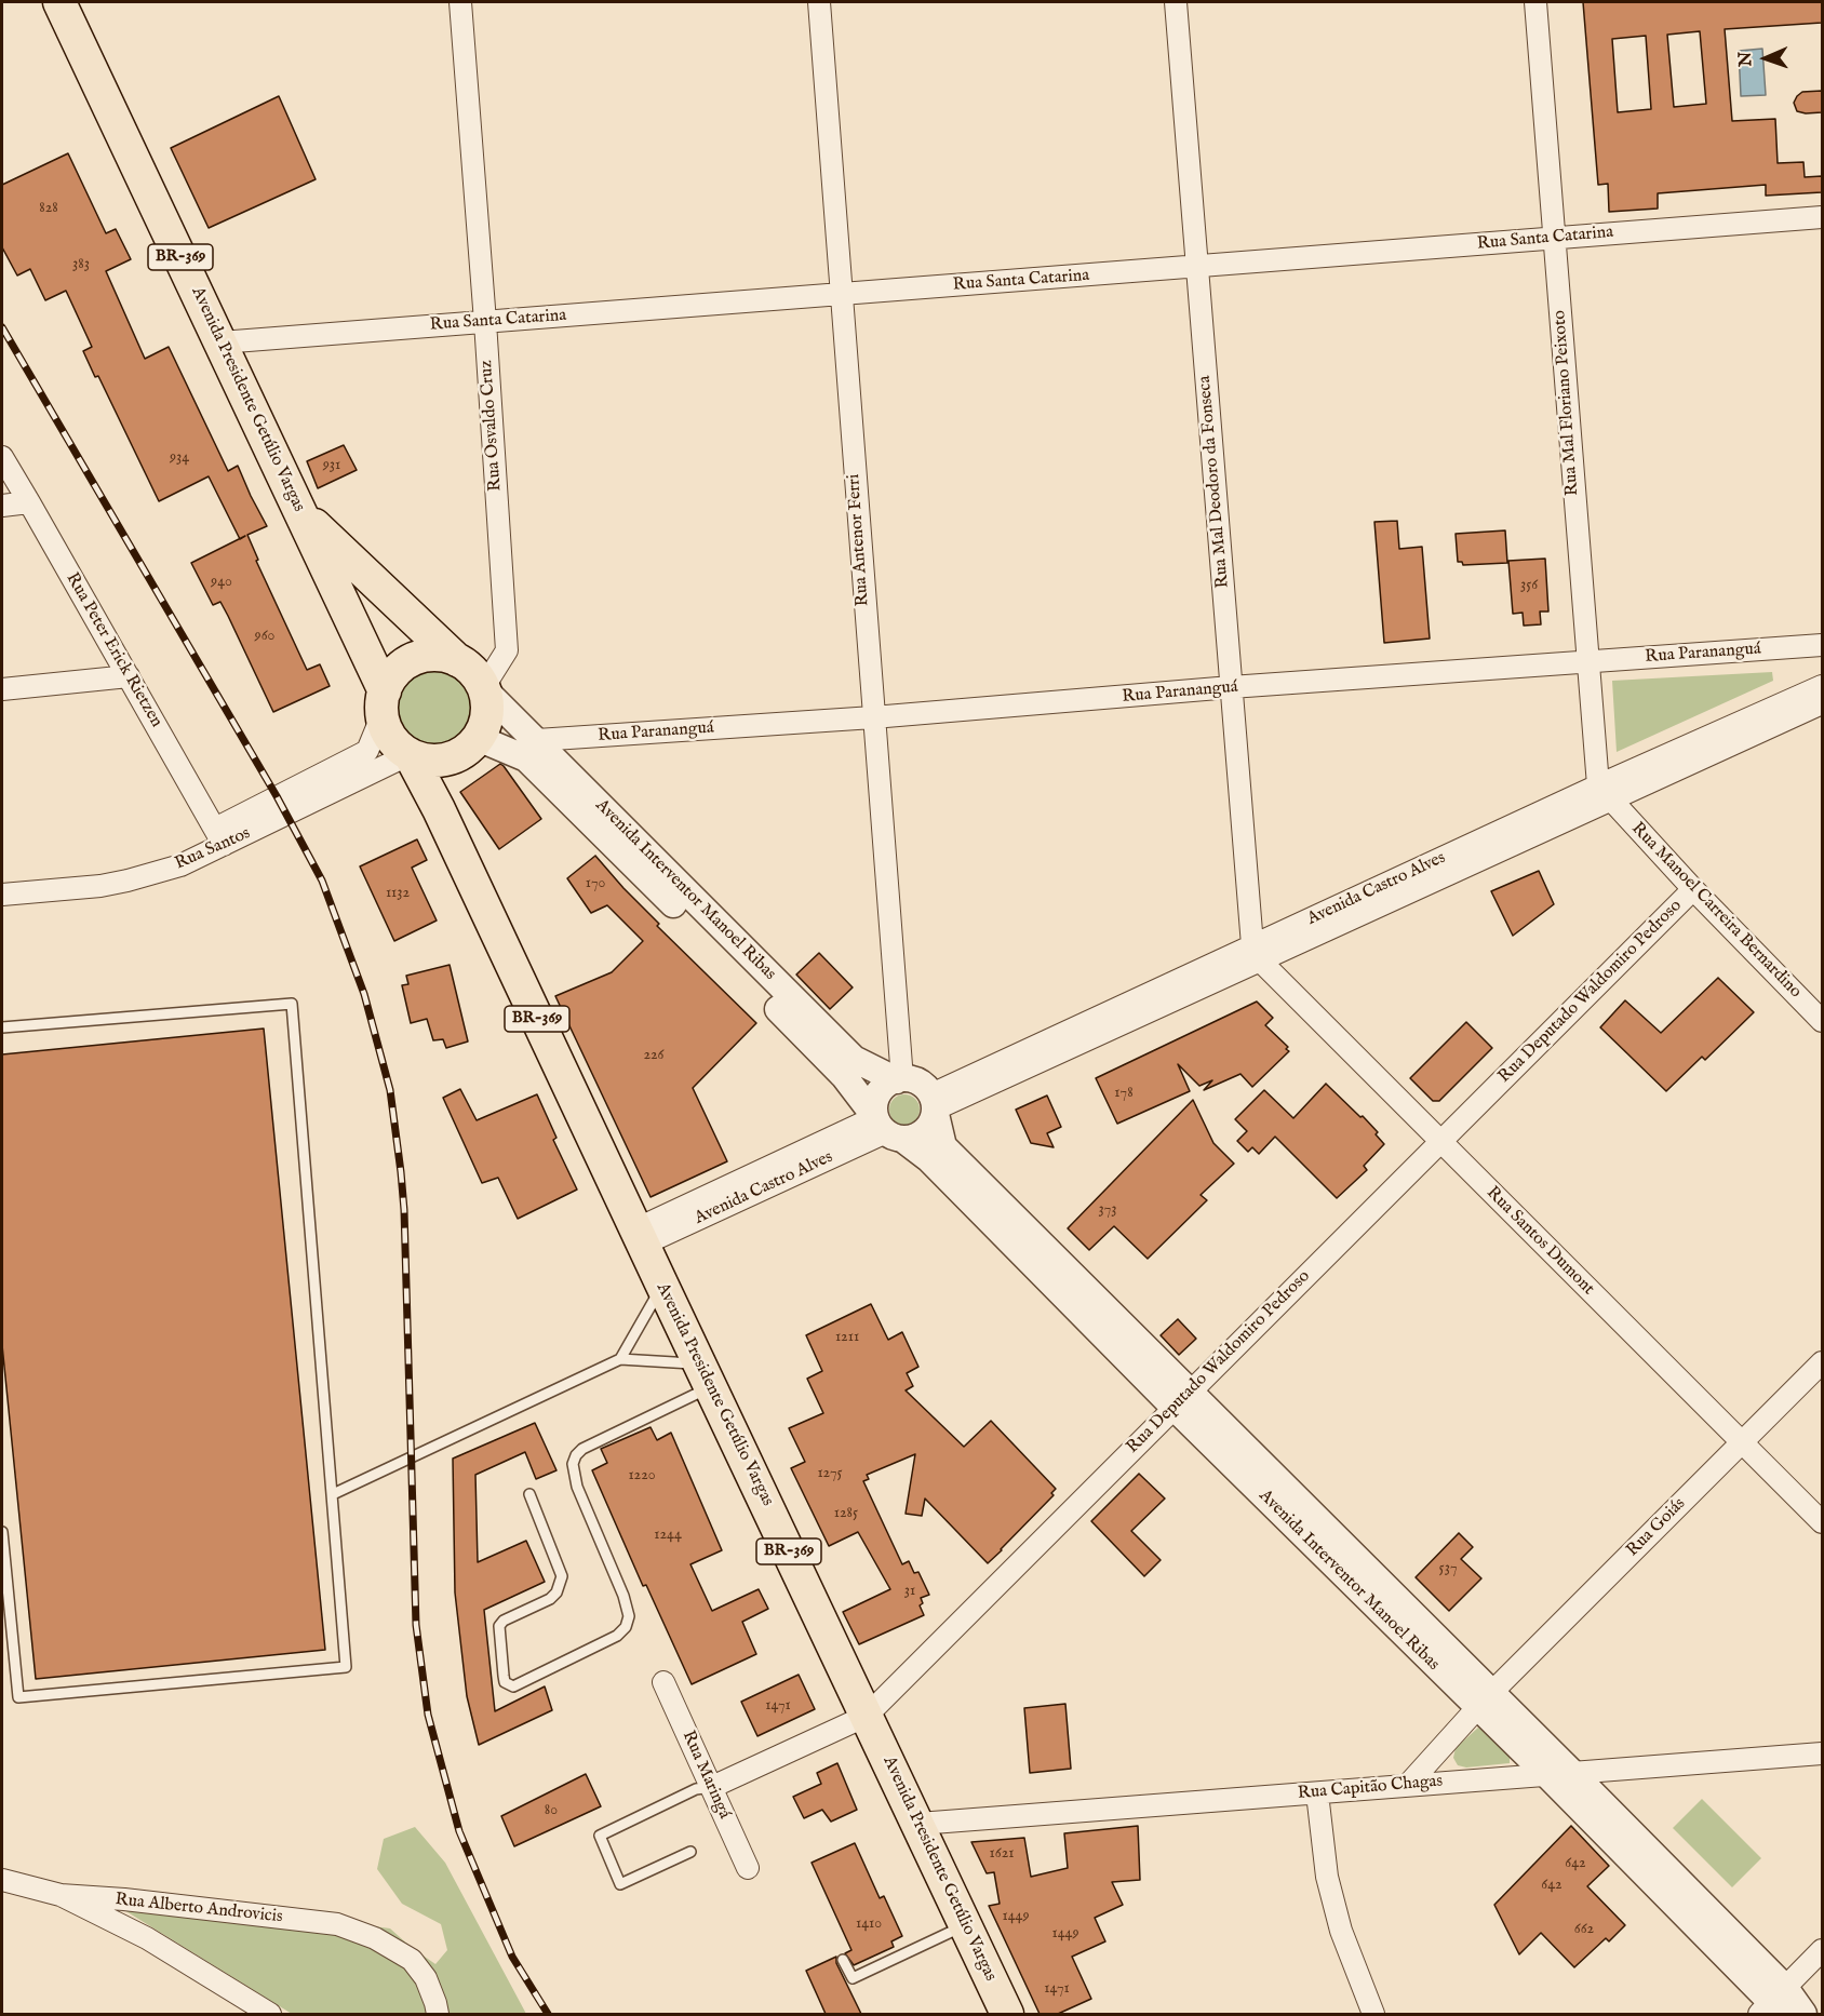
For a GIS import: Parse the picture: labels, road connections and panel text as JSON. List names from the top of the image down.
{
  "streets": {
    "main road": ["BR-369", "Avenida Presidente Getúlio Vargas"],
    "street": [
      "Rua Santa Catarina",
      "Rua Mal Floriano Peixoto",
      "Rua Osvaldo Cruz",
      "Rua Mal Deodoro da Fonseca",
      "Rua Antenor Ferri",
      "Rua Peter Erick Rietzen",
      "Rua Parananguá",
      "Rua Santos",
      "Avenida Castro Alves",
      "Avenida Interventor Manoel Ribas",
      "Rua Manoel Carreira Bernardino",
      "Rua Deputado Waldomiro Pedroso",
      "Rua Santos Dumont",
      "Rua Goiás",
      "Rua Maringá",
      "Rua Capitão Chagas",
      "Rua Alberto Androvicis"
    ]
  },
  "crossings": [
    ["Rua Santa Catarina", "Avenida Presidente Getúlio Vargas"],
    ["Rua Santa Catarina", "Rua Mal Floriano Peixoto"],
    ["Rua Santa Catarina", "Rua Osvaldo Cruz"],
    ["Rua Santa Catarina", "Rua Mal Deodoro da Fonseca"],
    ["Rua Santa Catarina", "Rua Antenor Ferri"],
    ["BR-369", "Avenida Presidente Getúlio Vargas"],
    ["BR-369", "Rua Osvaldo Cruz"],
    ["BR-369", "Rua Santos"],
    ["BR-369", "Avenida Interventor Manoel Ribas"],
    ["Avenida Presidente Getúlio Vargas", "Rua Osvaldo Cruz"],
    ["Avenida Presidente Getúlio Vargas", "Rua Santos"],
    ["Avenida Presidente Getúlio Vargas", "Avenida Castro Alves"],
    ["Avenida Presidente Getúlio Vargas", "Avenida Interventor Manoel Ribas"],
    ["Avenida Presidente Getúlio Vargas", "Rua Deputado Waldomiro Pedroso"],
    ["Avenida Presidente Getúlio Vargas", "Rua Capitão Chagas"],
    ["Rua Mal Floriano Peixoto", "Rua Parananguá"],
    ["Rua Mal Floriano Peixoto", "Avenida Castro Alves"],
    ["Rua Mal Floriano Peixoto", "Rua Manoel Carreira Bernardino"],
    ["Rua Osvaldo Cruz", "Rua Santos"],
    ["Rua Osvaldo Cruz", "Avenida Interventor Manoel Ribas"],
    ["Rua Mal Deodoro da Fonseca", "Rua Parananguá"],
    ["Rua Mal Deodoro da Fonseca", "Avenida Castro Alves"],
    ["Rua Mal Deodoro da Fonseca", "Rua Santos Dumont"],
    ["Rua Antenor Ferri", "Rua Parananguá"],
    ["Rua Antenor Ferri", "Avenida Castro Alves"],
    ["Rua Antenor Ferri", "Avenida Interventor Manoel Ribas"],
    ["Rua Peter Erick Rietzen", "Rua Santos"],
    ["Rua Parananguá", "Avenida Interventor Manoel Ribas"],
    ["Rua Santos", "Avenida Interventor Manoel Ribas"],
    ["Avenida Castro Alves", "Avenida Interventor Manoel Ribas"],
    ["Avenida Castro Alves", "Rua Manoel Carreira Bernardino"],
    ["Avenida Castro Alves", "Rua Santos Dumont"],
    ["Avenida Interventor Manoel Ribas", "Rua Deputado Waldomiro Pedroso"],
    ["Avenida Interventor Manoel Ribas", "Rua Goiás"],
    ["Avenida Interventor Manoel Ribas", "Rua Capitão Chagas"],
    ["Rua Manoel Carreira Bernardino", "Rua Deputado Waldomiro Pedroso"],
    ["Rua Deputado Waldomiro Pedroso", "Rua Santos Dumont"],
    ["Rua Deputado Waldomiro Pedroso", "Rua Maringá"],
    ["Rua Santos Dumont", "Rua Goiás"],
    ["Rua Goiás", "Rua Capitão Chagas"]
  ],
  "house_numbers": [
    "828",
    "383",
    "934",
    "931",
    "940",
    "356",
    "960",
    "170",
    "1132",
    "226",
    "178",
    "373",
    "1211",
    "1275",
    "1220",
    "1285",
    "1244",
    "537",
    "31",
    "1471",
    "80",
    "1621",
    "642",
    "642",
    "1449",
    "1410",
    "662",
    "1449",
    "1471"
  ],
  "north": "left"
}
